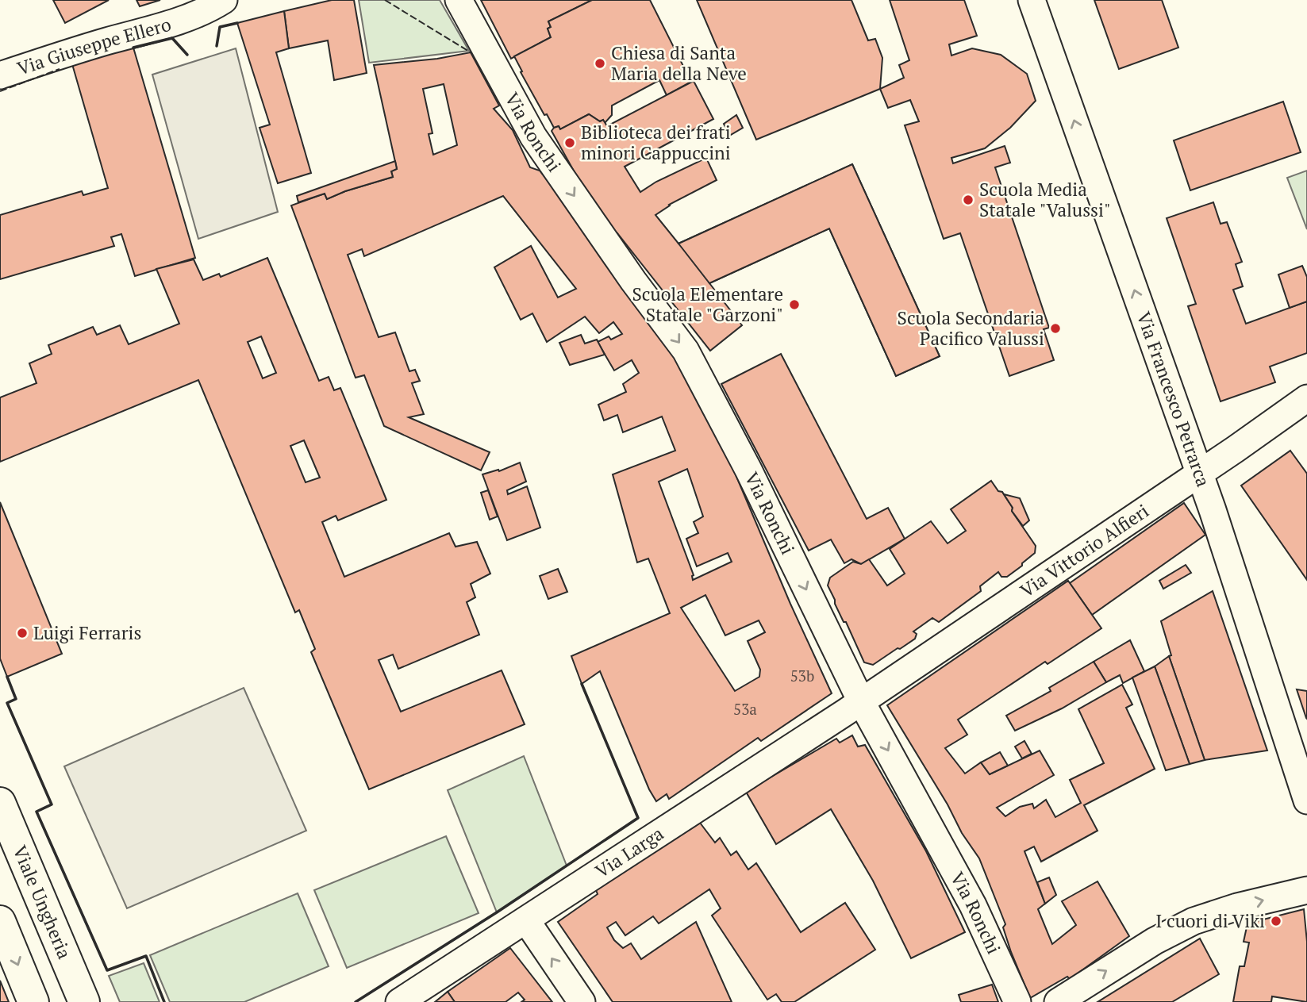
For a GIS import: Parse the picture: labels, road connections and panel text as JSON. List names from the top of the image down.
{
  "streets": {
    "street": [
      "Via Giuseppe Ellero",
      "Via Ronchi",
      "Via Francesco Petrarca",
      "Via Vittorio Alfieri",
      "Via Larga",
      "Viale Ungheria"
    ]
  },
  "crossings": [
    ["Via Ronchi", "Via Vittorio Alfieri"],
    ["Via Ronchi", "Via Larga"],
    ["Via Francesco Petrarca", "Via Vittorio Alfieri"],
    ["Via Vittorio Alfieri", "Via Larga"]
  ],
  "one_way": ["Via Ronchi", "Via Francesco Petrarca"],
  "places": [
    "Chiesa di Santa Maria della Neve",
    "Biblioteca dei frati minori Cappuccini",
    "Scuola Media Statale \"Valussi\"",
    "Scuola Elementare Statale \"Garzoni\"",
    "Scuola Secondaria Pacifico Valussi",
    "Luigi Ferraris",
    "I cuori di Viki"
  ],
  "house_numbers": ["53b", "53a"]
}
